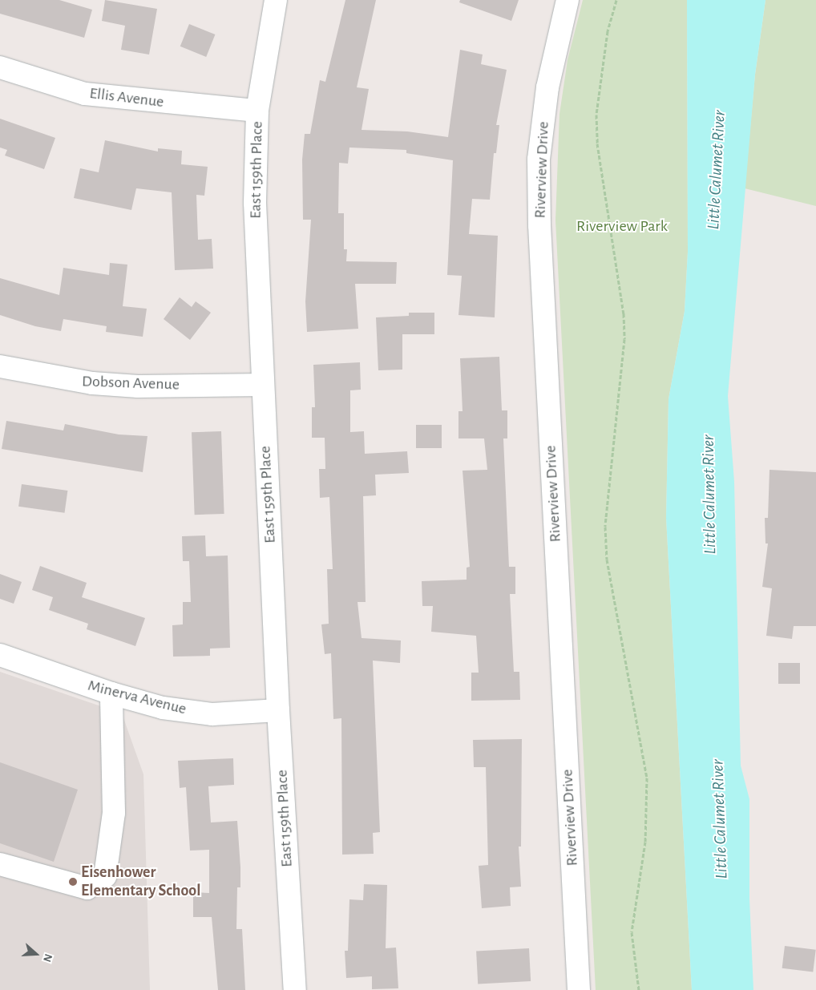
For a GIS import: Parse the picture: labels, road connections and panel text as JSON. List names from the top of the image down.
{
  "streets": {
    "street": [
      "Ellis Avenue",
      "East 159th Place",
      "Riverview Drive",
      "Dobson Avenue",
      "Minerva Avenue"
    ]
  },
  "crossings": [
    ["Ellis Avenue", "East 159th Place"],
    ["East 159th Place", "Dobson Avenue"],
    ["East 159th Place", "Minerva Avenue"]
  ],
  "water": ["Little Calumet River"],
  "parks": ["Riverview Park"],
  "places": ["Eisenhower Elementary School"],
  "north": "right"
}
